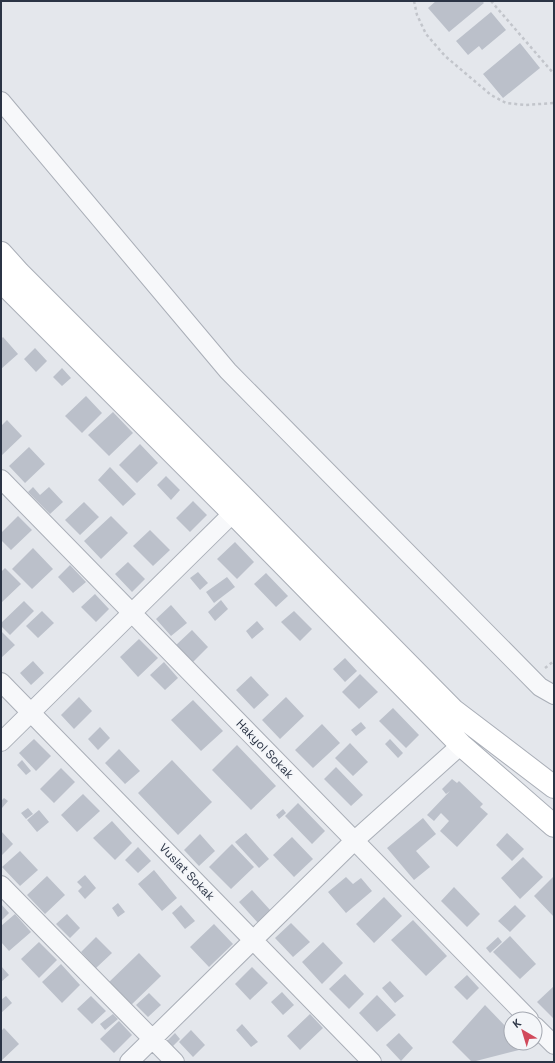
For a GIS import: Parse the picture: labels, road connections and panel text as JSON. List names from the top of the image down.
{
  "streets": {
    "street": ["Hakyol Sokak", "Vuslat Sokak"]
  },
  "north": "top left"
}
